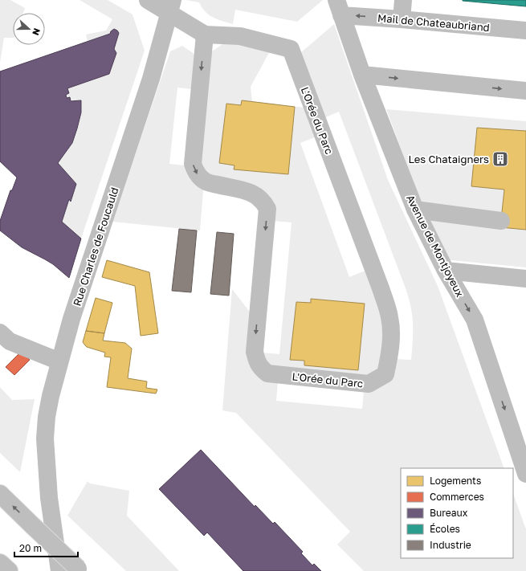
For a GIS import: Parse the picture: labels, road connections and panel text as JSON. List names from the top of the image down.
{
  "streets": {
    "main road": [
      "Mail de Chateaubriand",
      "L'Orée du Parc",
      "Avenue de Montjoyeux",
      "Rue Charles de Foucauld"
    ]
  },
  "crossings": [
    ["Mail de Chateaubriand", "Avenue de Montjoyeux"],
    ["L'Orée du Parc", "Rue Charles de Foucauld"]
  ],
  "one_way": ["Avenue de Montjoyeux"],
  "places": {
    "building": ["Les Chataigners"]
  },
  "legend": [
    "Logements",
    "Commerces",
    "Bureaux",
    "Écoles",
    "Industrie"
  ],
  "scale_bar": "20 m",
  "north": "right"
}
